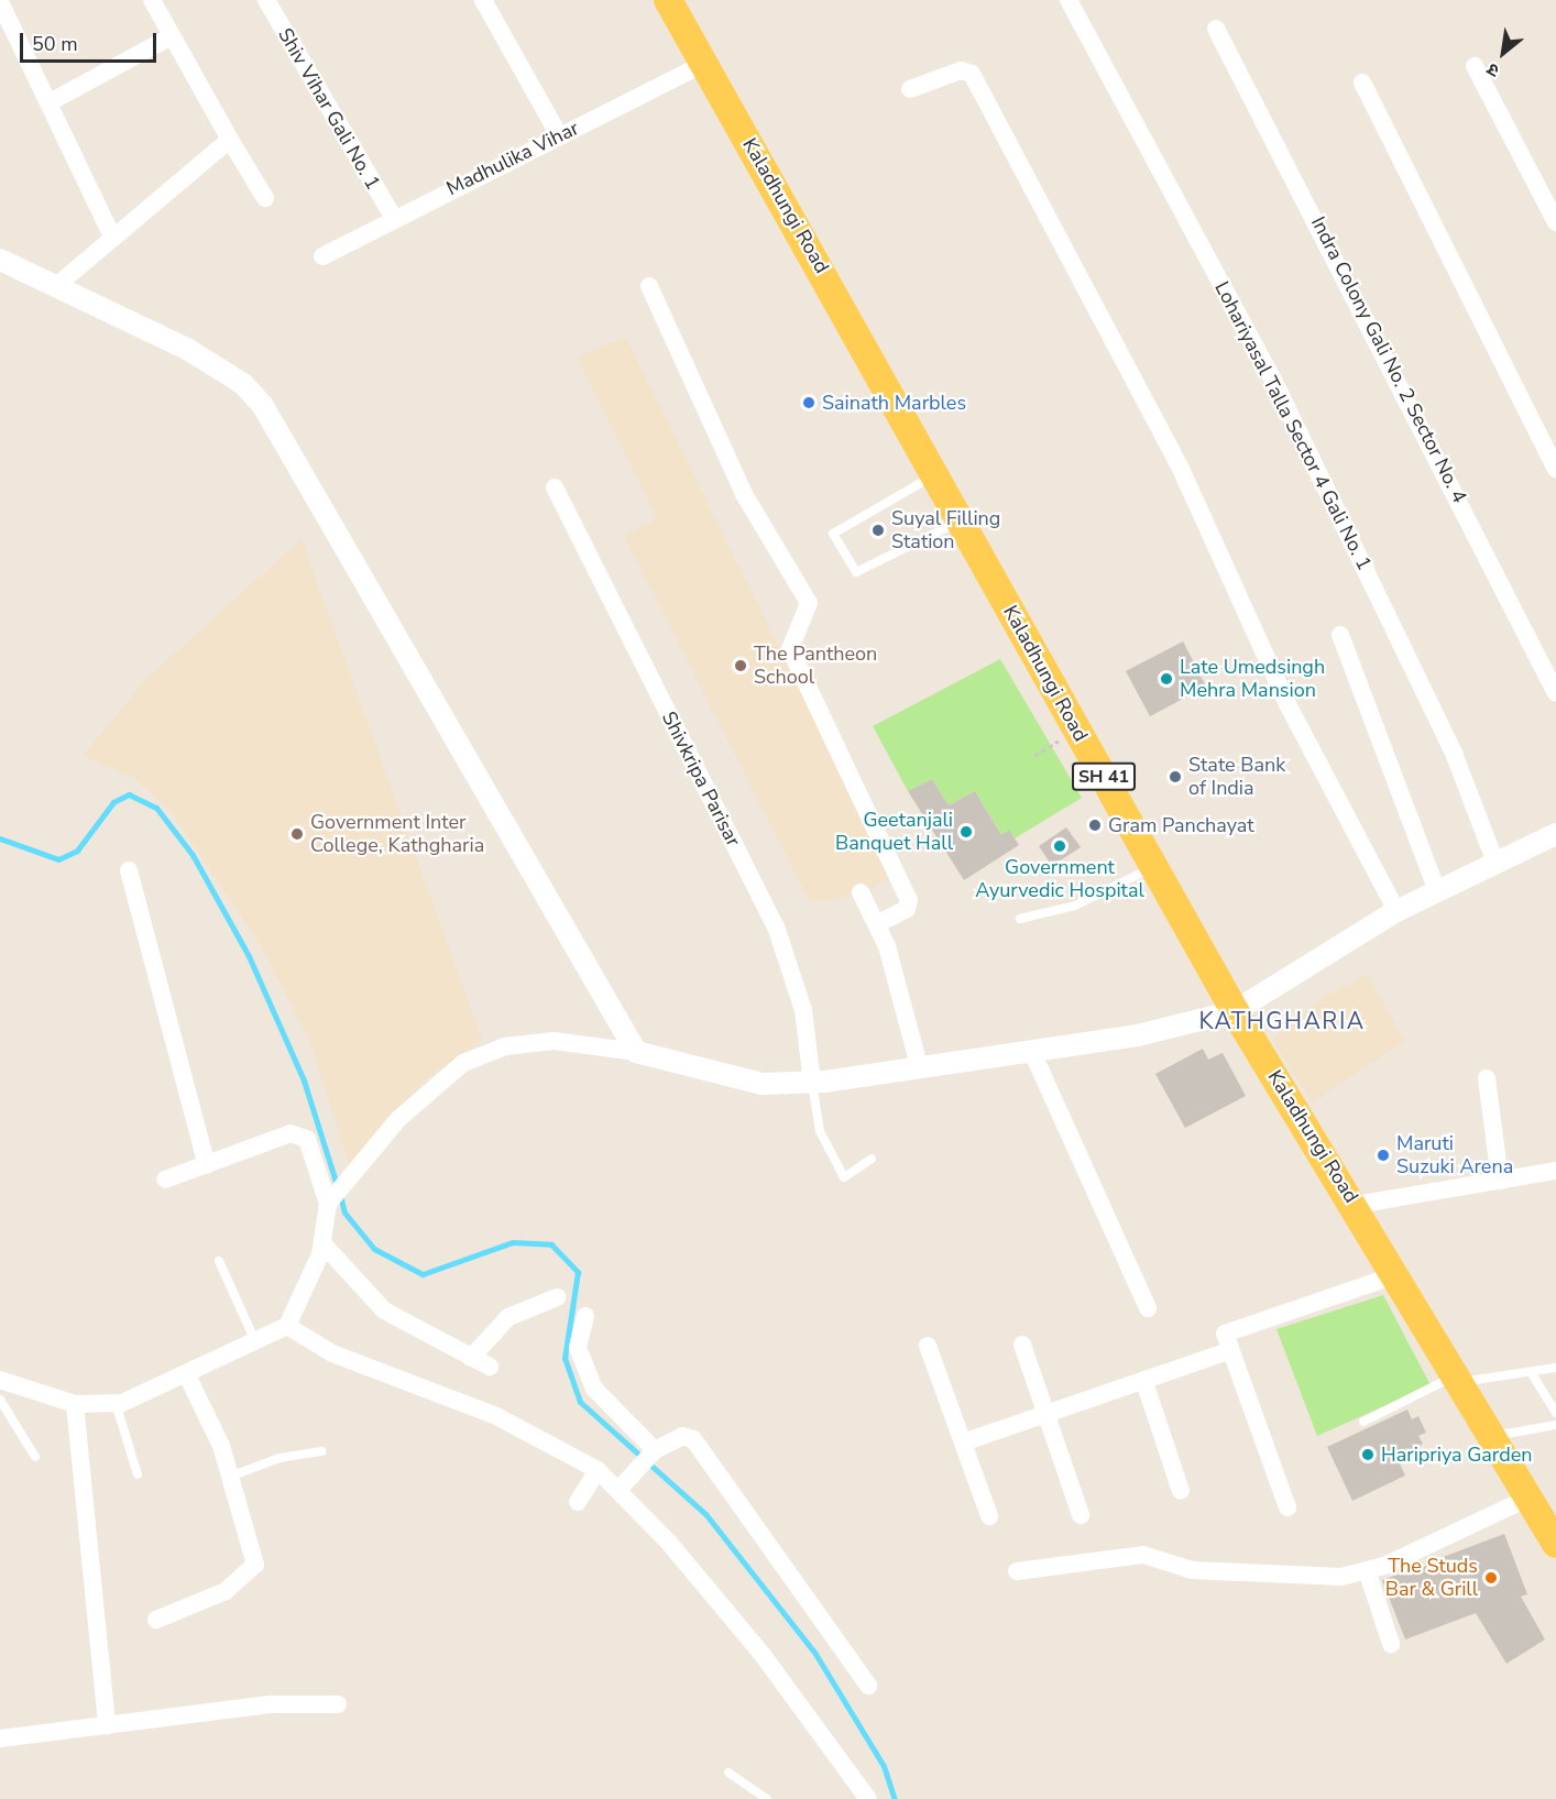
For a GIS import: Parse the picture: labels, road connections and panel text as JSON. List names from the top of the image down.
{
  "streets": {
    "main road": ["Kaladhungi Road", "SH 41"],
    "street": [
      "Shiv Vihar Gali No. 1",
      "Madhulika Vihar",
      "Indra Colony Gali No. 2 Sector No. 4",
      "Lohariyasal Talla Sector 4 Gali No. 1",
      "Shivkripa Parisar"
    ]
  },
  "crossings": [
    ["Shiv Vihar Gali No. 1", "Madhulika Vihar"],
    ["Madhulika Vihar", "Kaladhungi Road"]
  ],
  "districts": ["KATHGHARIA"],
  "places": [
    "Sainath Marbles",
    "Suyal Filling Station",
    "The Pantheon School",
    "Late Umedsingh Mehra Mansion",
    "State Bank of India",
    "Gram Panchayat",
    "Geetanjali Banquet Hall",
    "Government Inter College, Kathgharia",
    "Government Ayurvedic Hospital",
    "Maruti Suzuki Arena",
    "Haripriya Garden",
    "The Studs Bar & Grill"
  ],
  "scale_bar": "50 m",
  "north": "bottom left"
}
